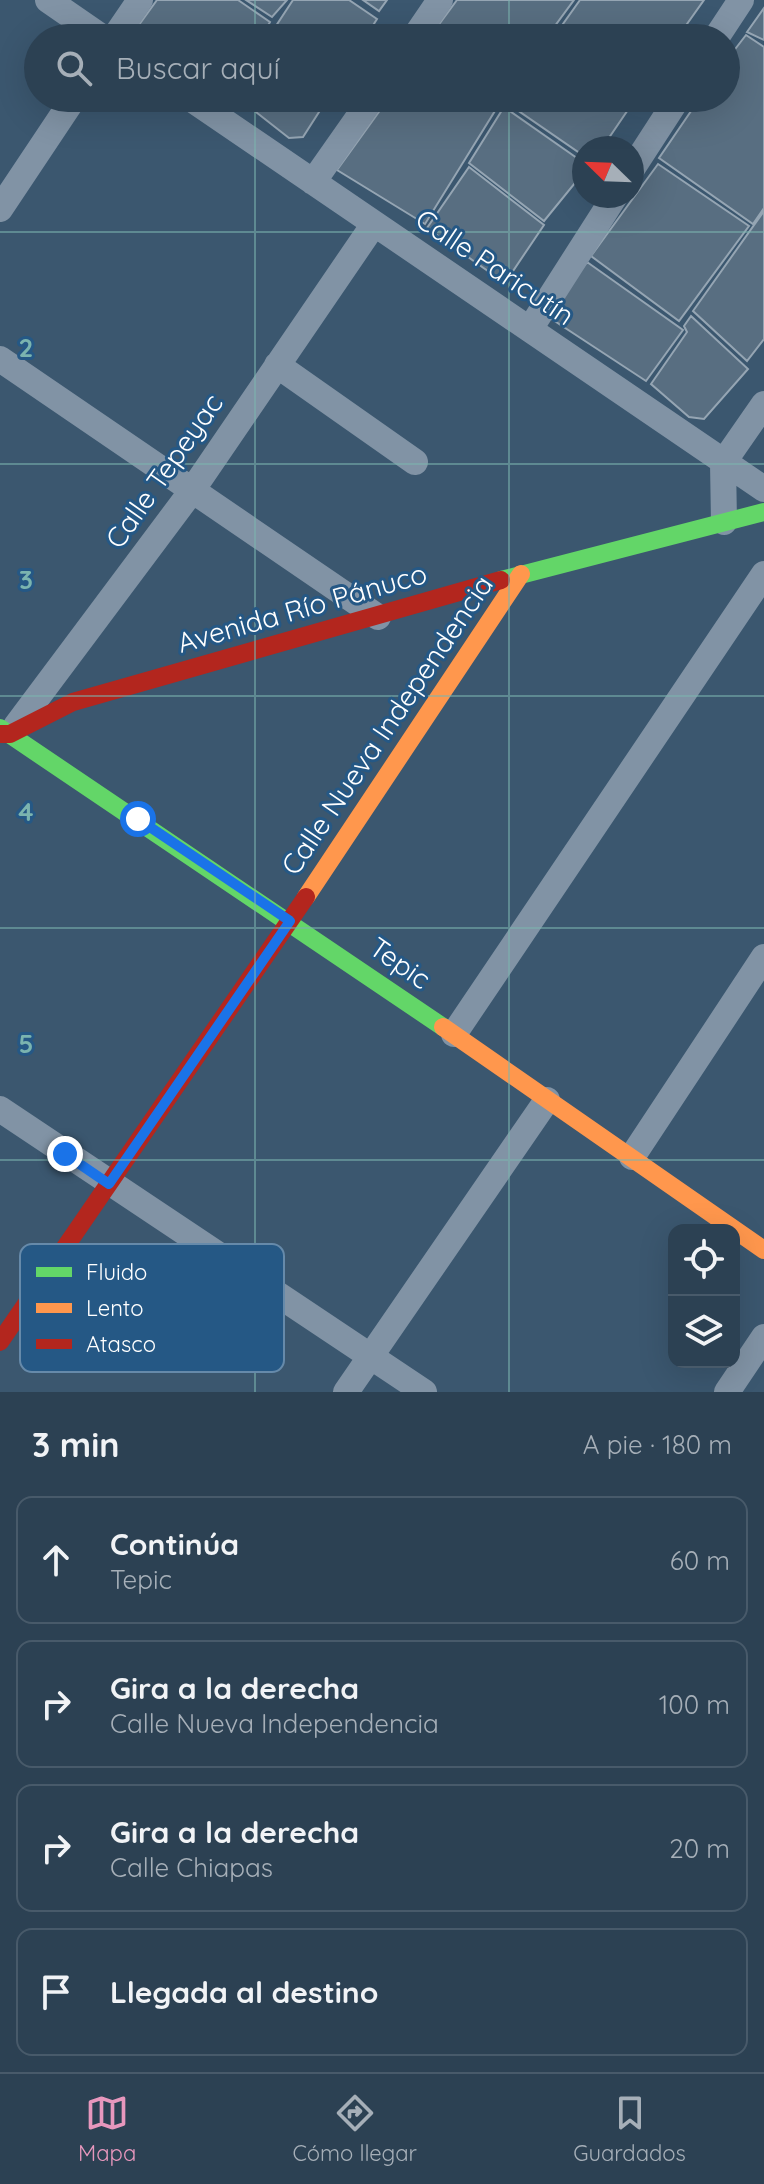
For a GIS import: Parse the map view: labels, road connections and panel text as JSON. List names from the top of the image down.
{
  "streets": {
    "street": [
      "Calle Paricutín",
      "Calle Tepeyac",
      "Avenida Río Pánuco",
      "Calle Nueva Independencia",
      "Tepic"
    ]
  },
  "crossings": [
    ["Calle Paricutín", "Calle Tepeyac"],
    ["Calle Tepeyac", "Avenida Río Pánuco"],
    ["Calle Tepeyac", "Tepic"],
    ["Avenida Río Pánuco", "Calle Nueva Independencia"],
    ["Avenida Río Pánuco", "Tepic"],
    ["Calle Nueva Independencia", "Tepic"]
  ],
  "legend": ["Fluido", "Lento", "Atasco"],
  "north": "top left",
  "page": {
    "search": "Buscar aquí",
    "heading": ["3 min", "A pie · 180 m"],
    "list": [
      ["Continúa", "Tepic", "60 m"],
      ["Gira a la derecha", "Calle Nueva Independencia", "100 m"],
      ["Gira a la derecha", "Calle Chiapas", "20 m"],
      "Llegada al destino"
    ],
    "nav": ["Mapa", "Cómo llegar", "Guardados"]
  },
  "grid": {
    "rows": [
      "2",
      "3",
      "4",
      "5"
    ]
  }
}
